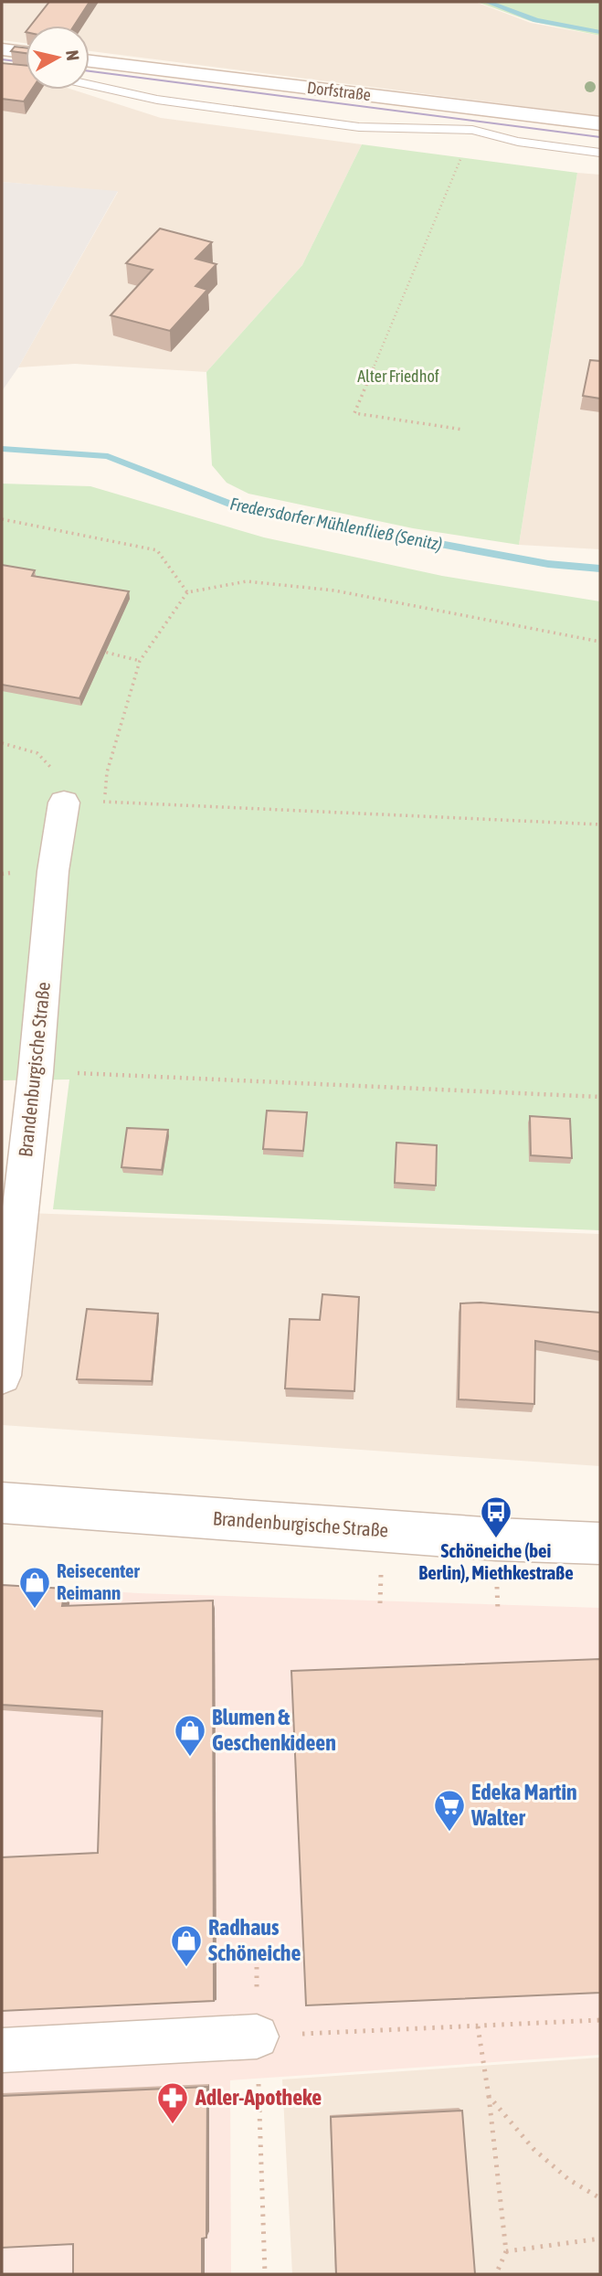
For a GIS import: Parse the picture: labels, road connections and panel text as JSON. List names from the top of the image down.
{
  "streets": {
    "street": ["Dorfstraße", "Brandenburgische Straße"]
  },
  "water": ["Fredersdorfer Mühlenfließ (Senitz)"],
  "parks": ["Alter Friedhof"],
  "places": {
    "bus stop": ["Schöneiche (bei Berlin), Miethkestraße"],
    "shop": ["Reisecenter Reimann", "Blumen & Geschenkideen", "Radhaus Schöneiche"],
    "supermarket": ["Edeka Martin Walter"],
    "pharmacy": ["Adler-Apotheke"]
  },
  "north": "right"
}
